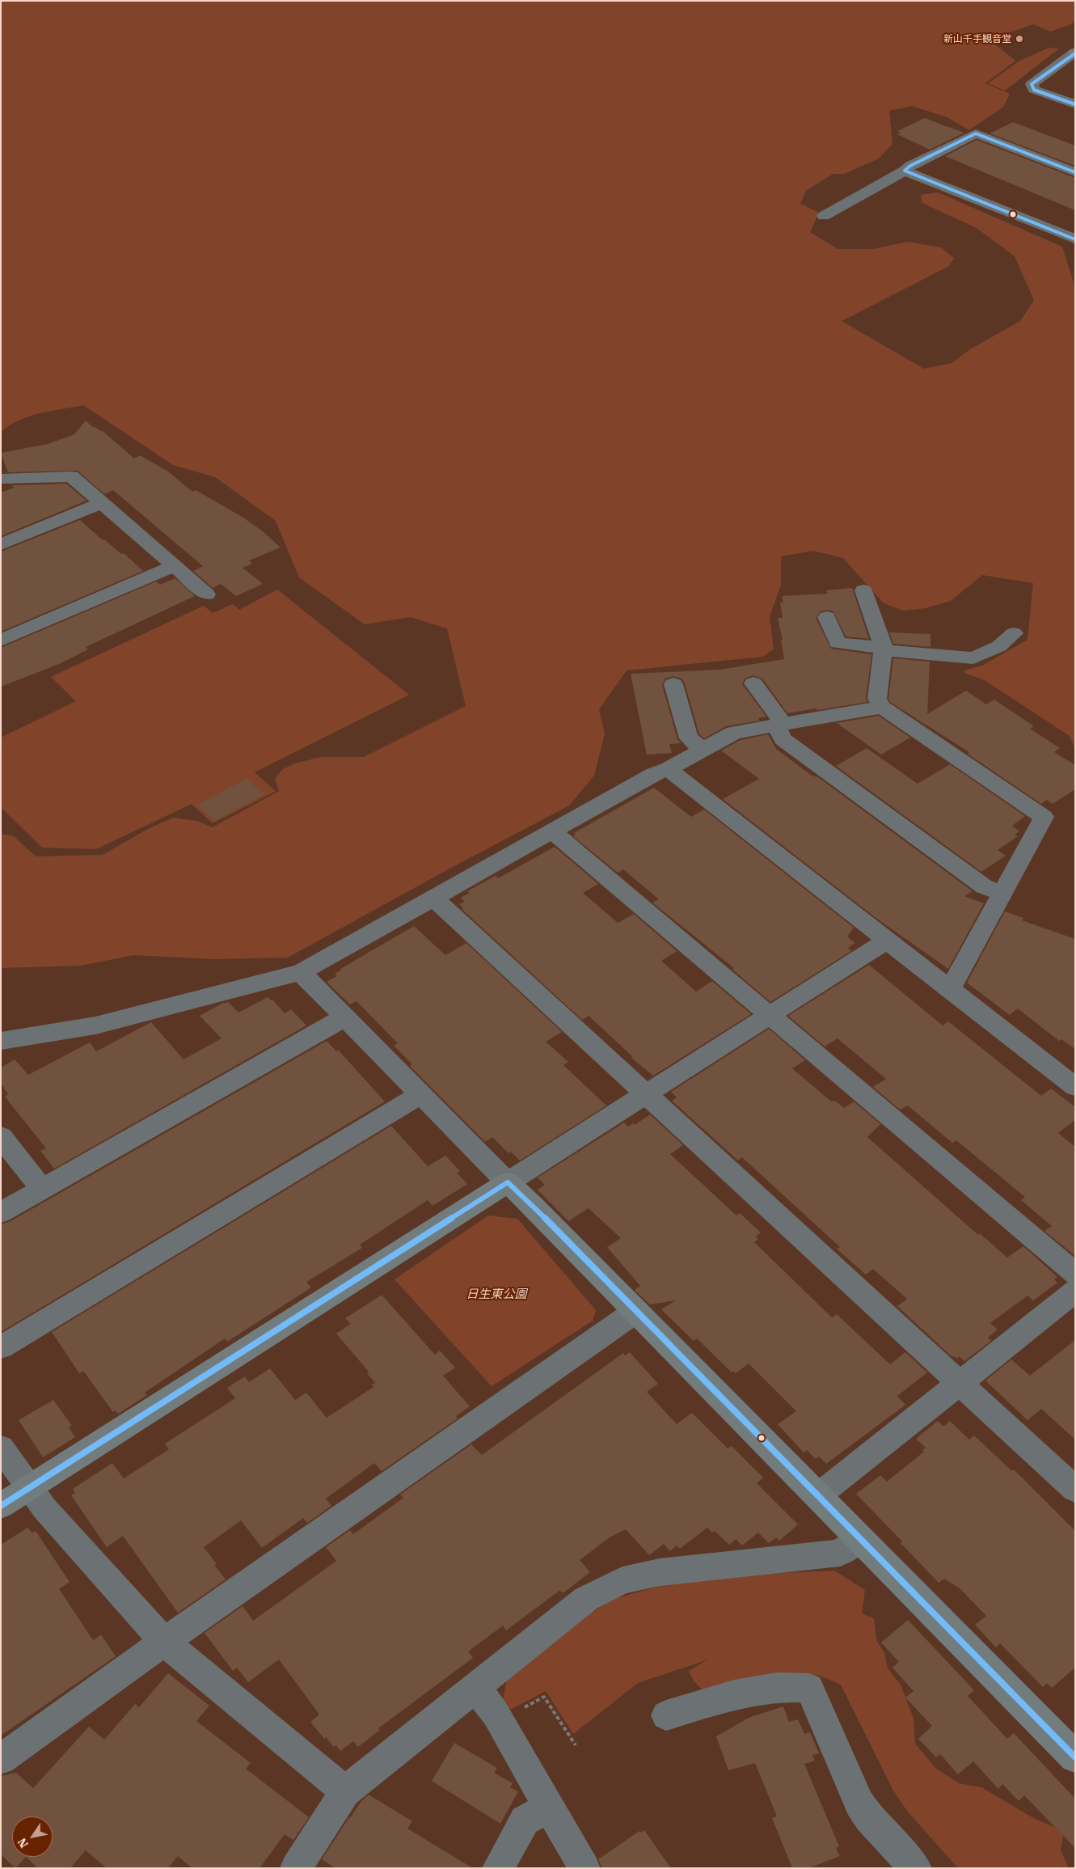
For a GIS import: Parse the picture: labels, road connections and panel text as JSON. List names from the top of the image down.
{
  "parks": ["日生東公園"],
  "places": ["新山千手観音堂"],
  "north": "bottom left"
}
